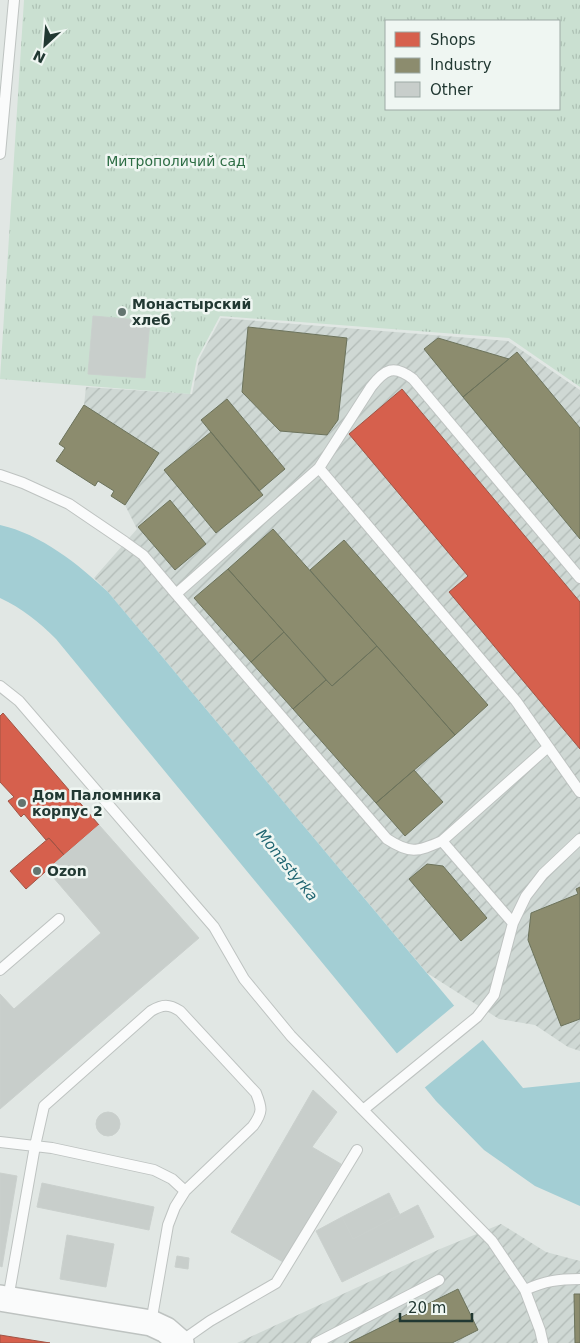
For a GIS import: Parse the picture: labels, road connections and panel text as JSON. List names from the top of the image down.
{
  "water": ["Monastyrka"],
  "parks": ["Митрополичий сад"],
  "places": ["Монастырский хлеб", "Дом Паломника корпус 2", "Ozon"],
  "legend": ["Shops", "Industry", "Other"],
  "scale_bar": "20 m",
  "north": "bottom left"
}
